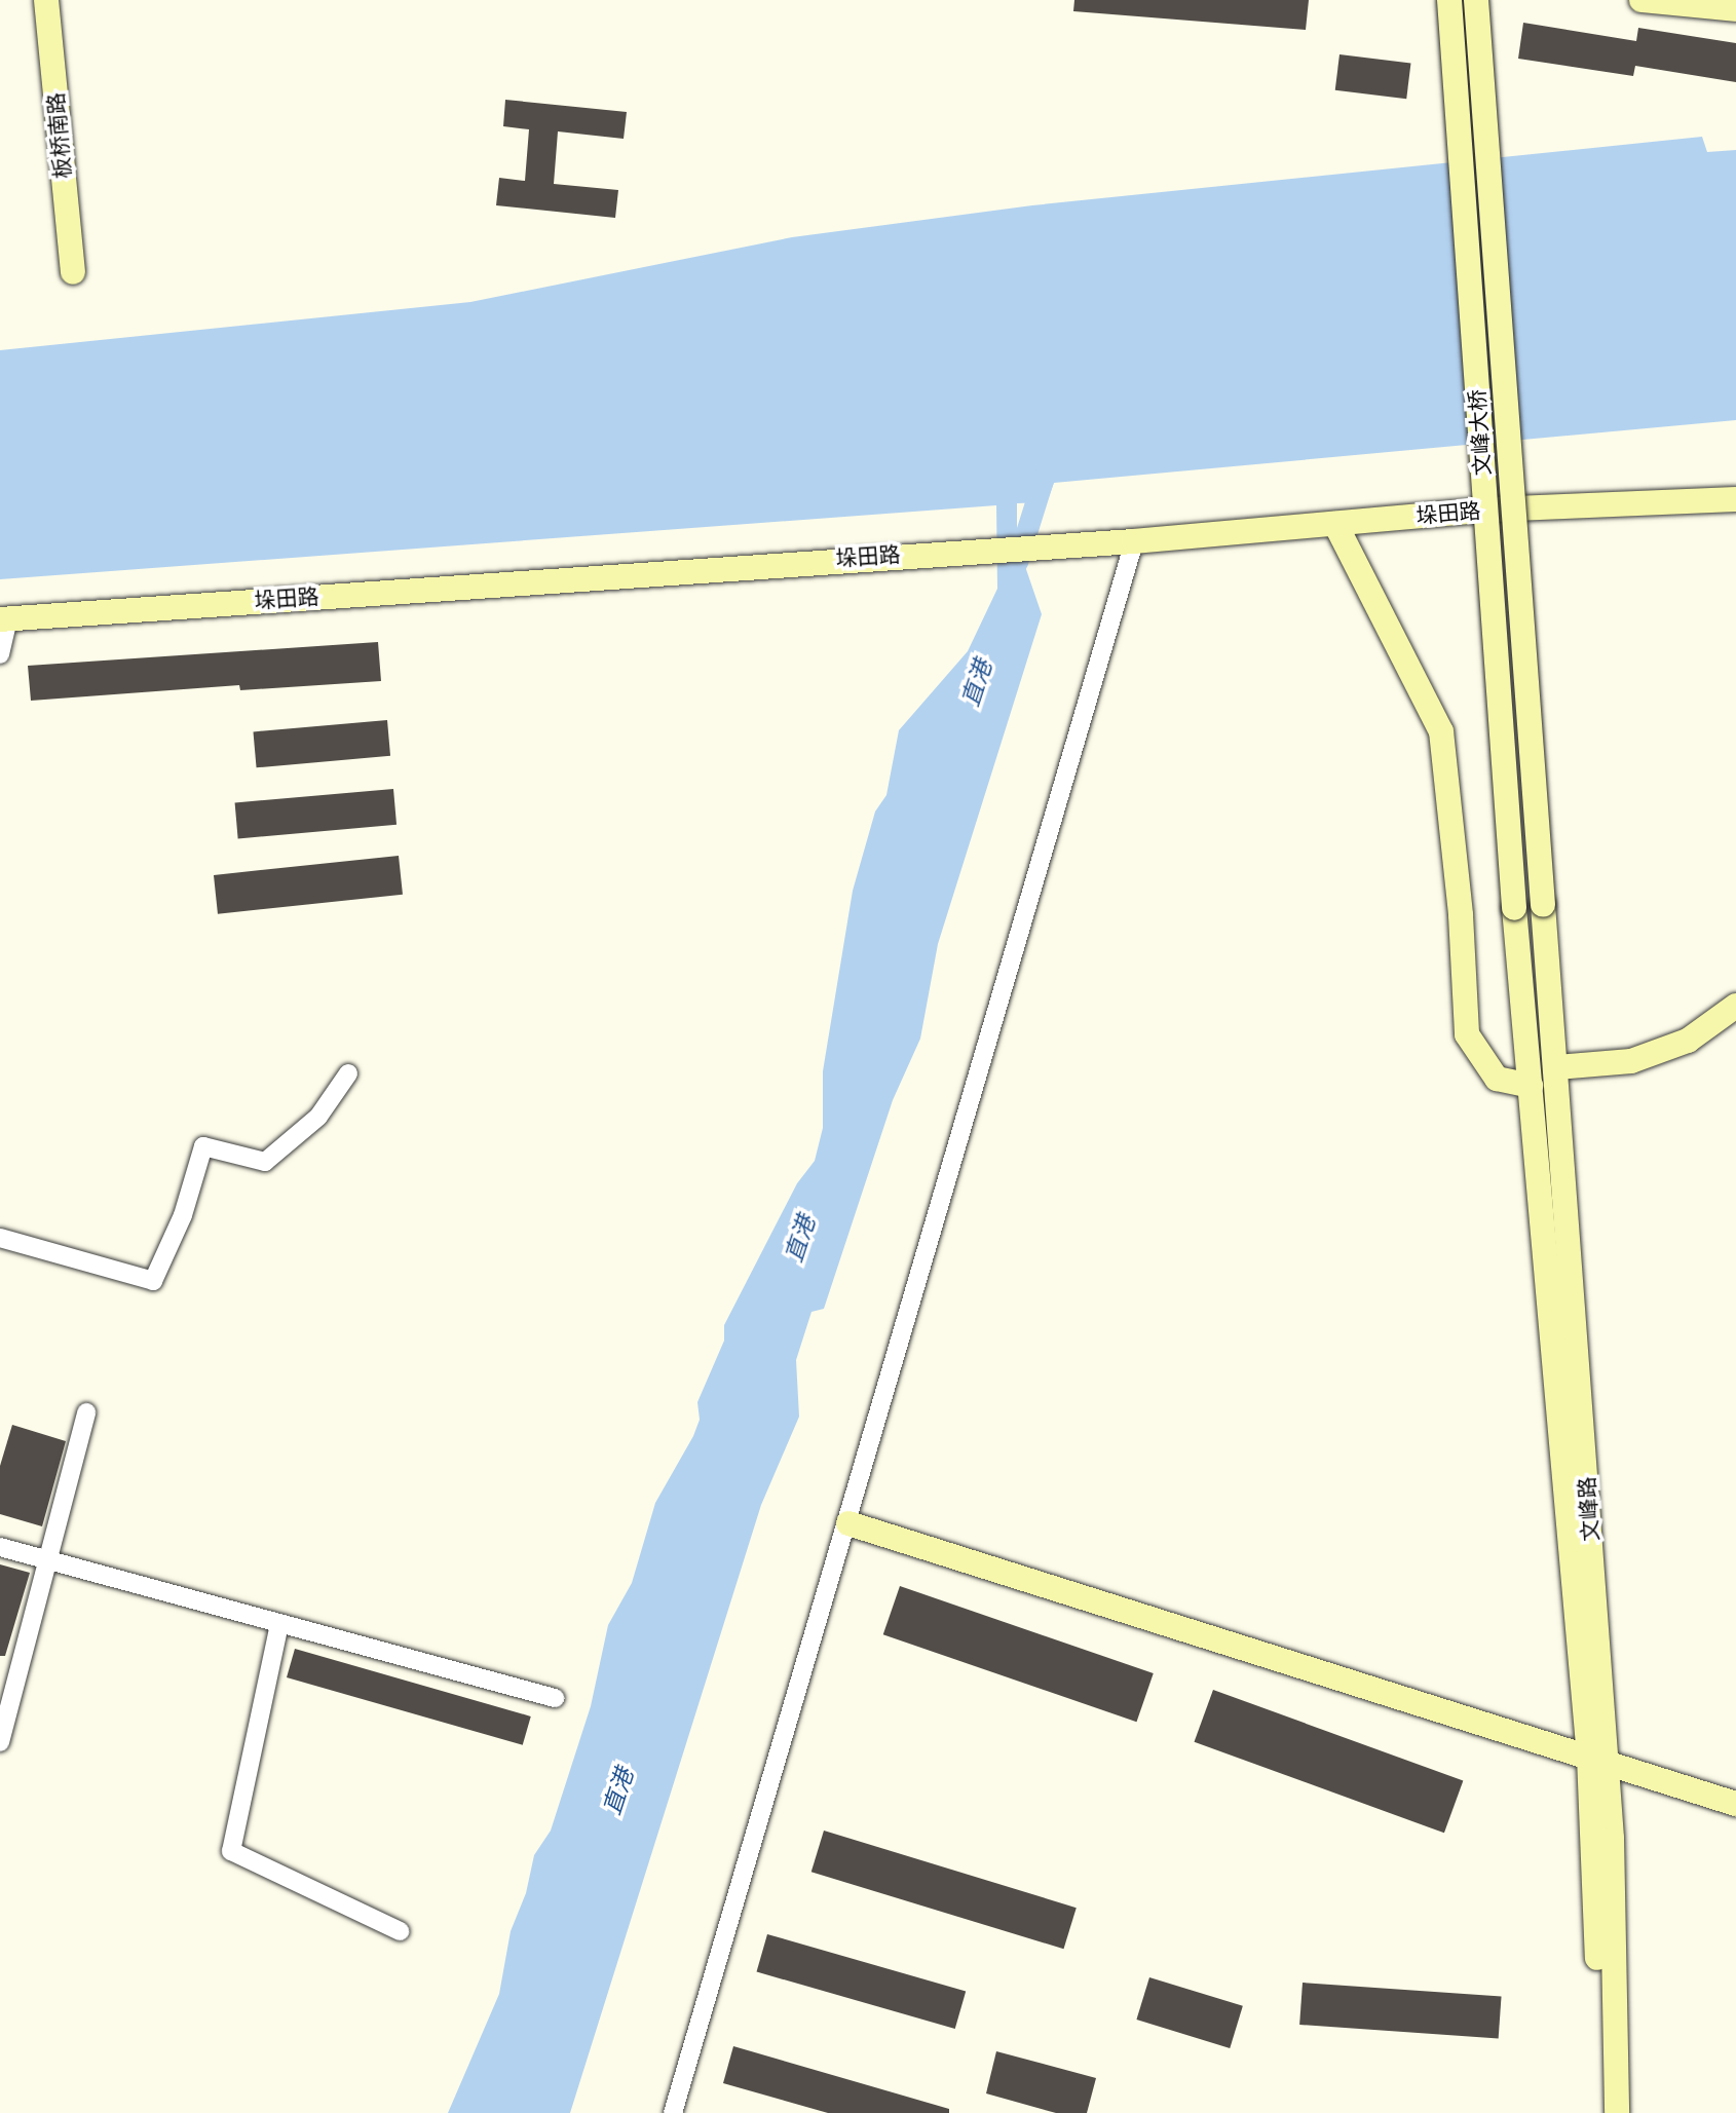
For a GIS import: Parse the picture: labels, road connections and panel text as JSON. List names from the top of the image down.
{
  "streets": {
    "street": [
      "板桥南路",
      "文峰大桥",
      "垛田路",
      "文峰路"
    ]
  },
  "crossings": [
    ["文峰大桥", "文峰路"]
  ],
  "water": ["直港"]
}
